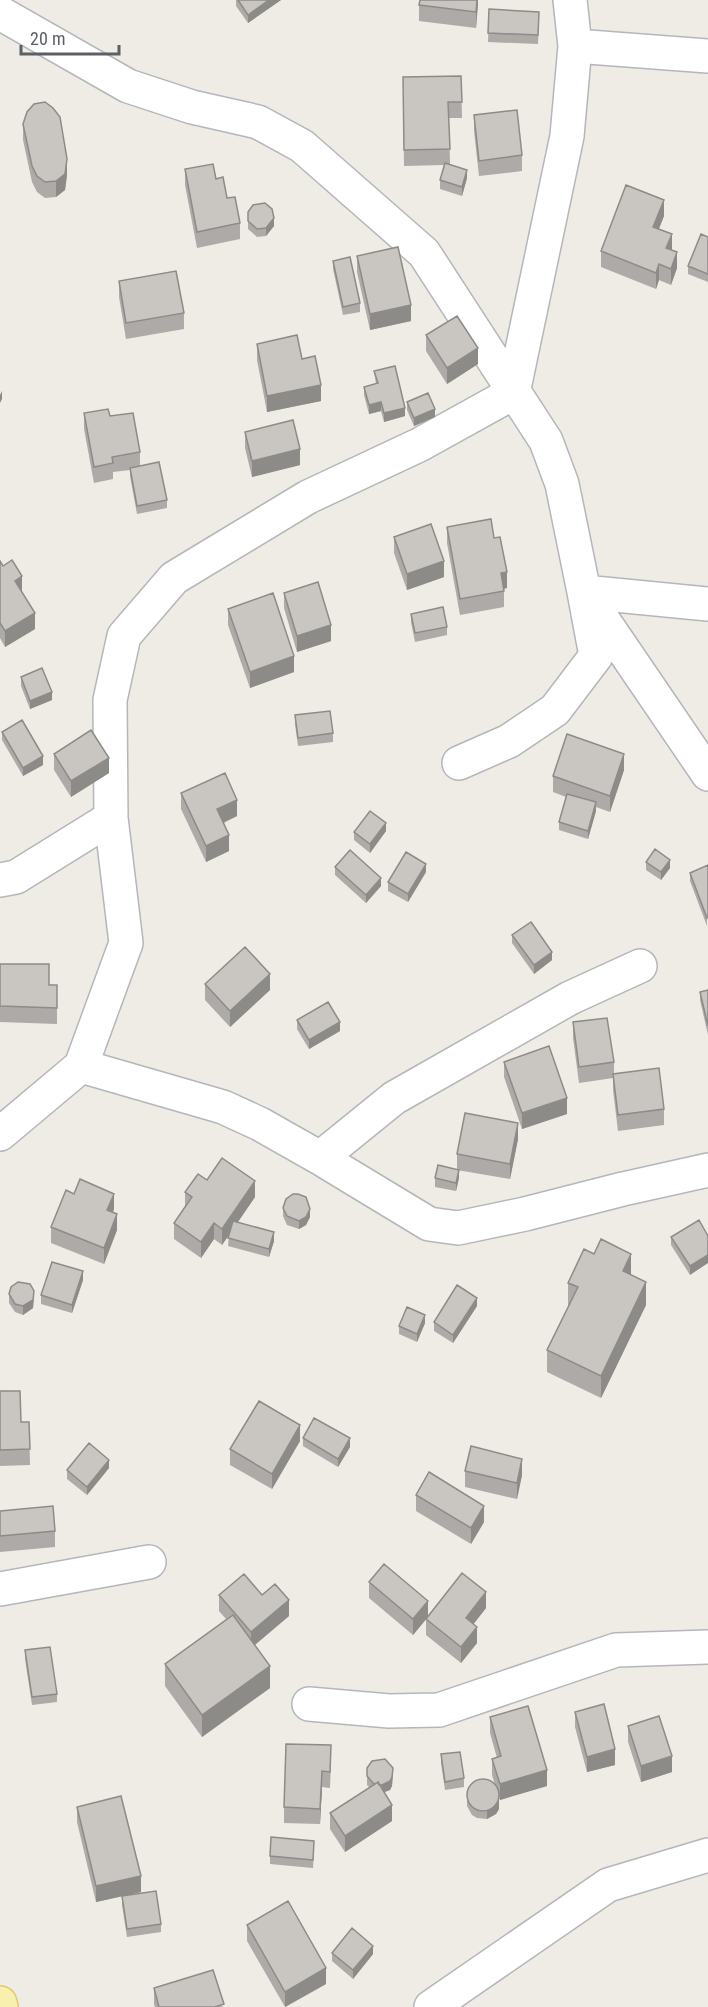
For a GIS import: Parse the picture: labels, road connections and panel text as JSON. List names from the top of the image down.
{
  "scale_bar": "20 m"
}
